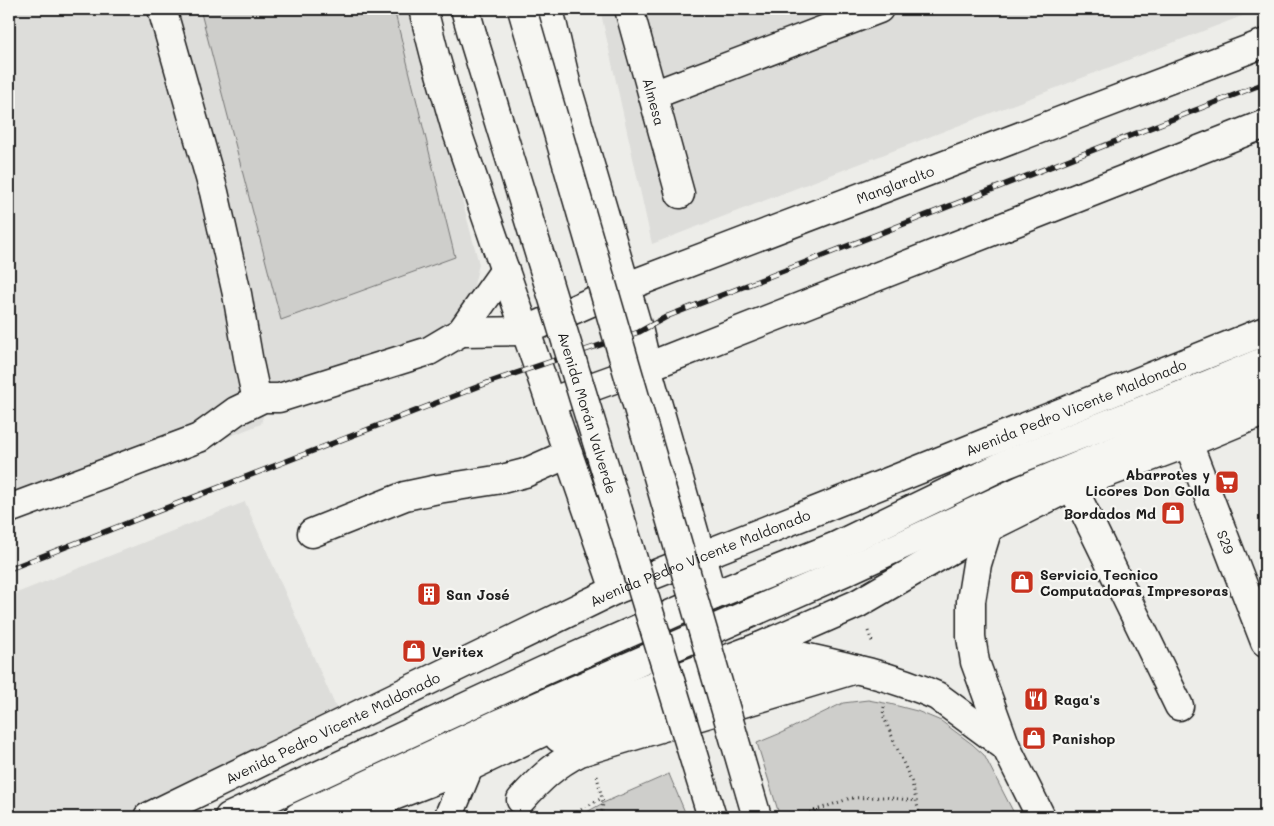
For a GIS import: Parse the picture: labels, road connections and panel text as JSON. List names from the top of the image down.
{
  "streets": {
    "main road": [
      "Almesa",
      "Manglaralto",
      "Avenida Pedro Vicente Maldonado",
      "Avenida Morán Valverde",
      "S29"
    ]
  },
  "places": {
    "supermarket": ["Abarrotes y Licores Don Golla"],
    "shop": [
      "Bordados Md",
      "Servicio Tecnico Computadoras Impresoras",
      "Veritex",
      "Panishop"
    ],
    "building": ["San José"],
    "restaurant": ["Raga's"]
  }
}
